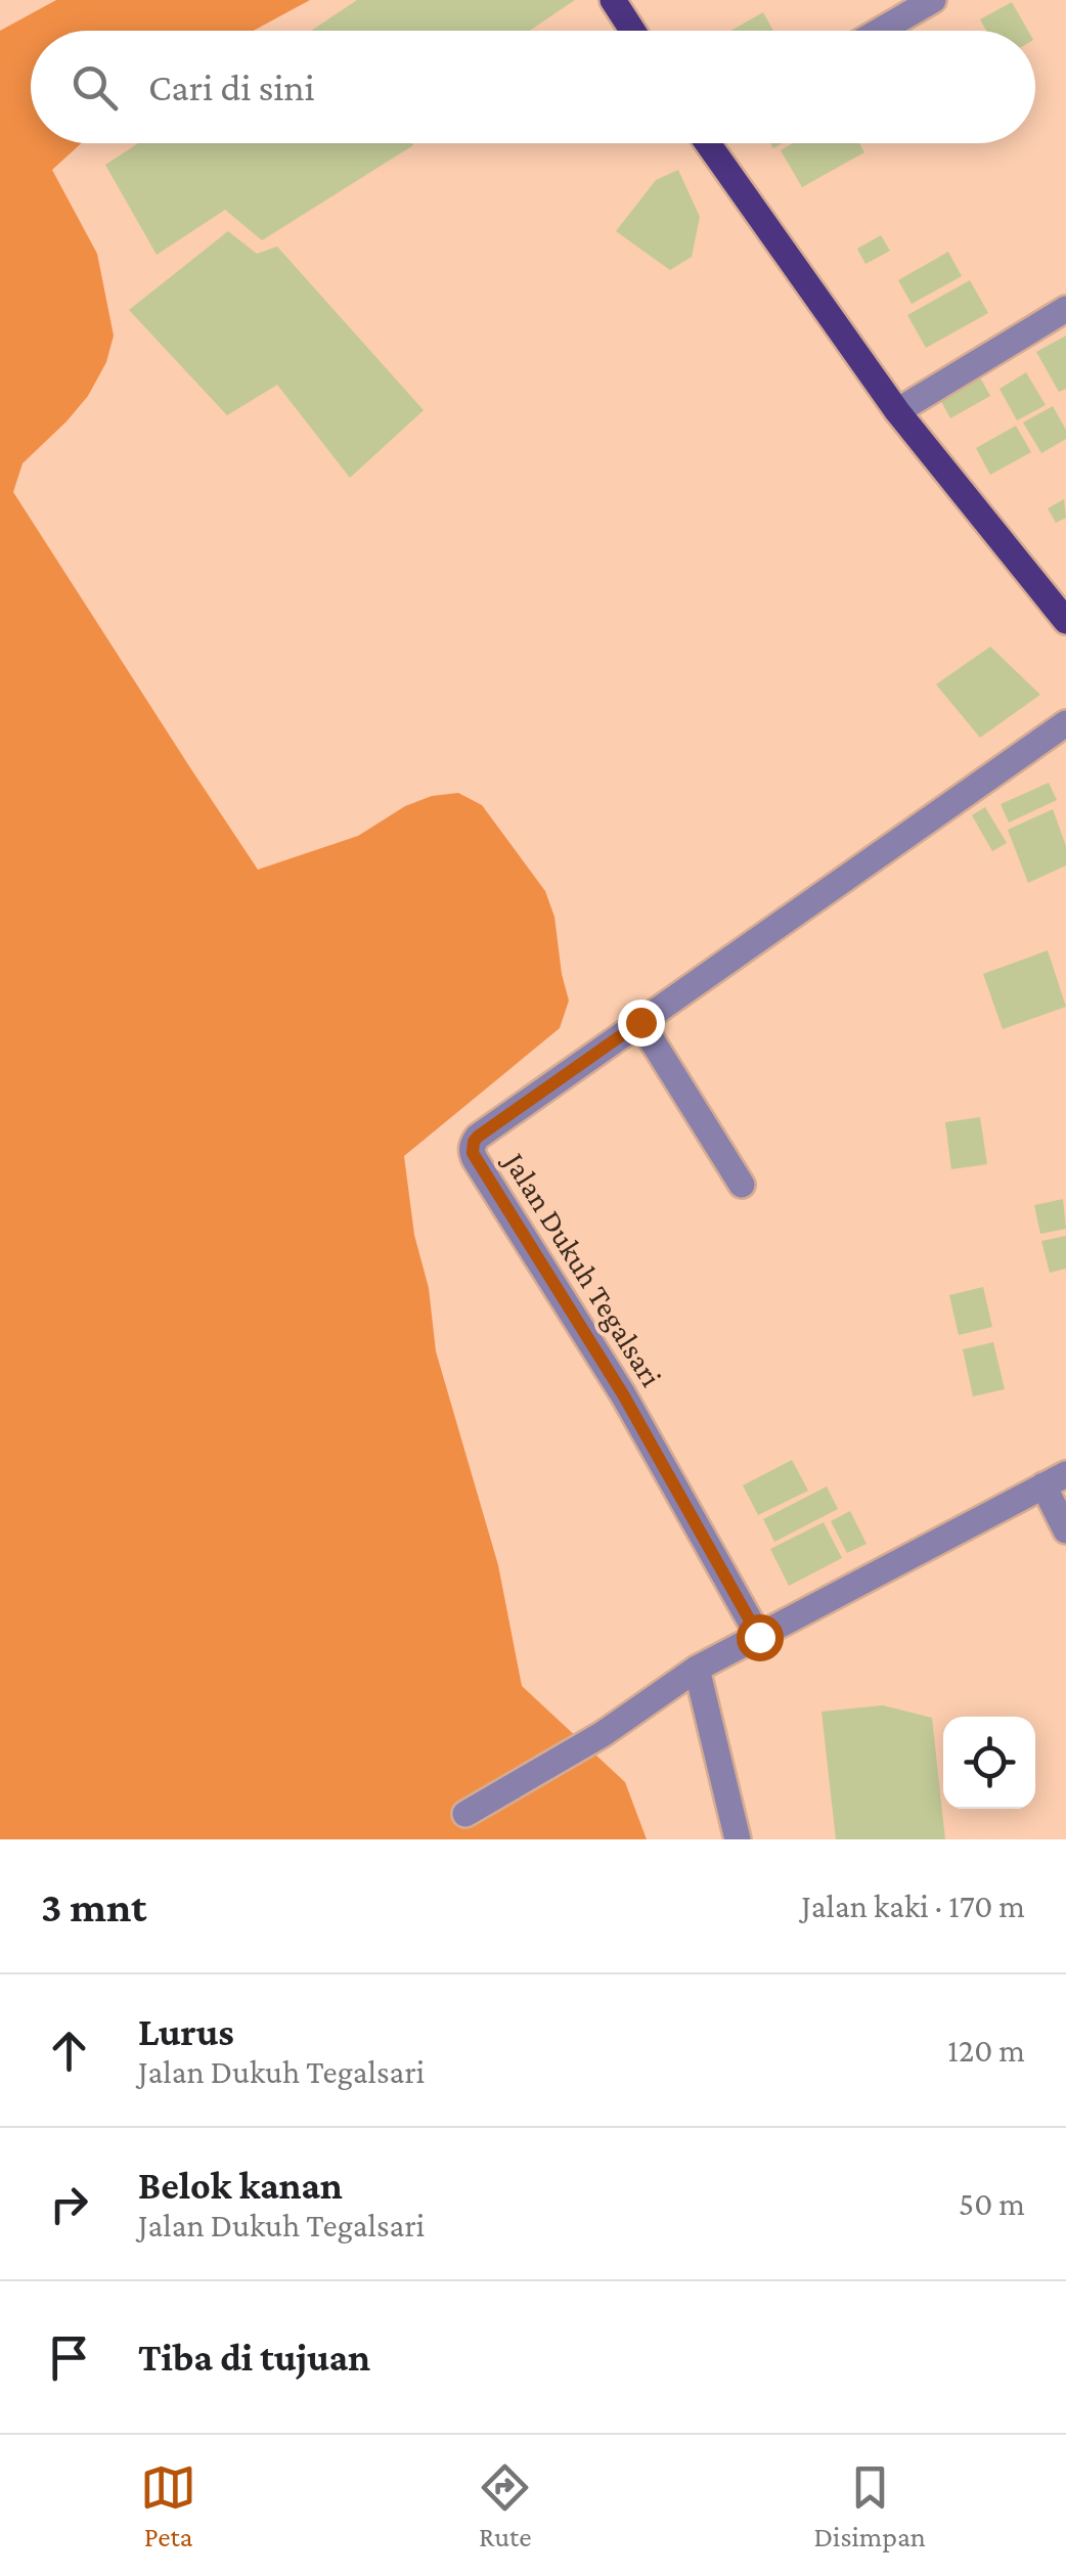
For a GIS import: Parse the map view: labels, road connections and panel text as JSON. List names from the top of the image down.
{
  "streets": {
    "street": ["Jalan Dukuh Tegalsari"]
  },
  "page": {
    "search": "Cari di sini",
    "heading": ["3 mnt", "Jalan kaki · 170 m"],
    "list": [
      ["Lurus", "Jalan Dukuh Tegalsari", "120 m"],
      ["Belok kanan", "Jalan Dukuh Tegalsari", "50 m"],
      "Tiba di tujuan"
    ],
    "nav": ["Peta", "Rute", "Disimpan"]
  }
}
